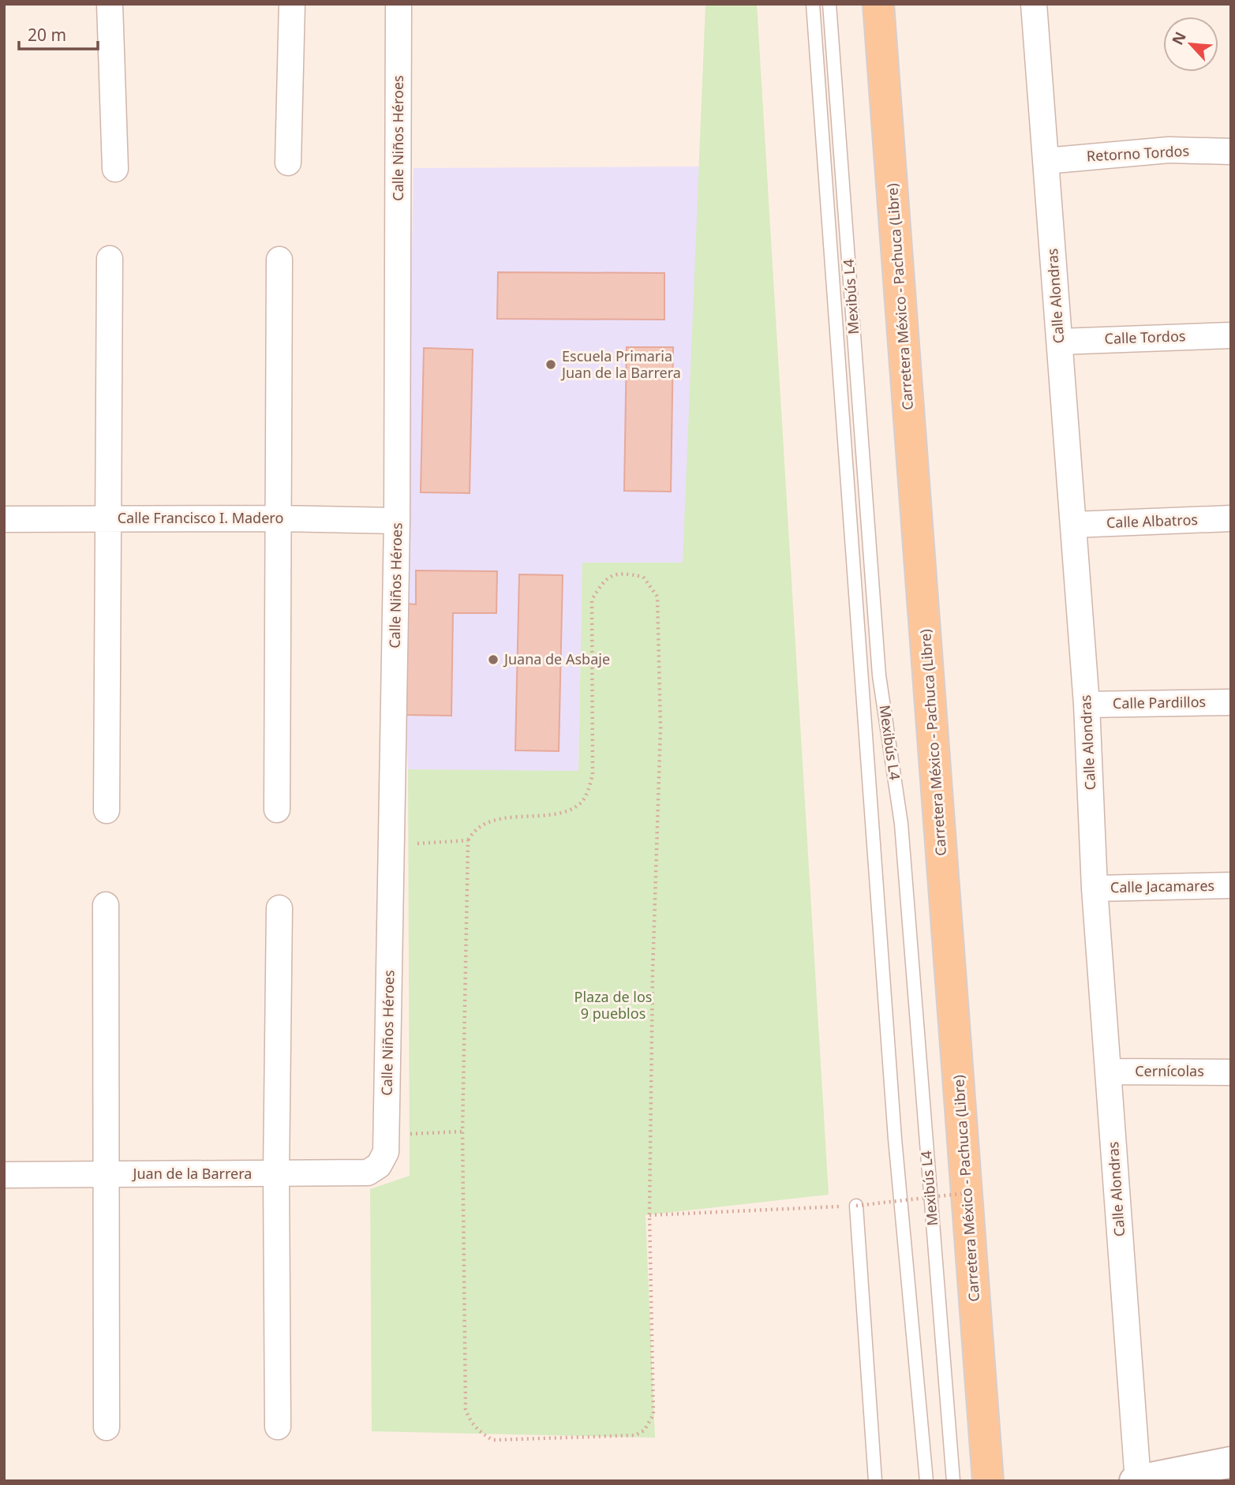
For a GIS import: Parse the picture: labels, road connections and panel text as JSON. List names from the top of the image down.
{
  "streets": {
    "main road": ["Carretera México - Pachuca (Libre)"],
    "street": [
      "Calle Niños Héroes",
      "Retorno Tordos",
      "Calle Alondras",
      "Calle Tordos",
      "Calle Francisco I. Madero",
      "Calle Albatros",
      "Calle Pardillos",
      "Calle Jacamares",
      "Cernícolas",
      "Juan de la Barrera"
    ],
    "lane": ["Mexibús L4"]
  },
  "crossings": [
    ["Calle Niños Héroes", "Calle Francisco I. Madero"],
    ["Calle Niños Héroes", "Juan de la Barrera"],
    ["Retorno Tordos", "Calle Alondras"],
    ["Calle Alondras", "Calle Tordos"],
    ["Calle Alondras", "Calle Albatros"],
    ["Calle Alondras", "Calle Pardillos"],
    ["Calle Alondras", "Calle Jacamares"],
    ["Calle Alondras", "Cernícolas"]
  ],
  "parks": ["Plaza de los 9 pueblos"],
  "places": ["Escuela Primaria Juan de la Barrera", "Juana de Asbaje"],
  "scale_bar": "20 m",
  "north": "top left"
}
